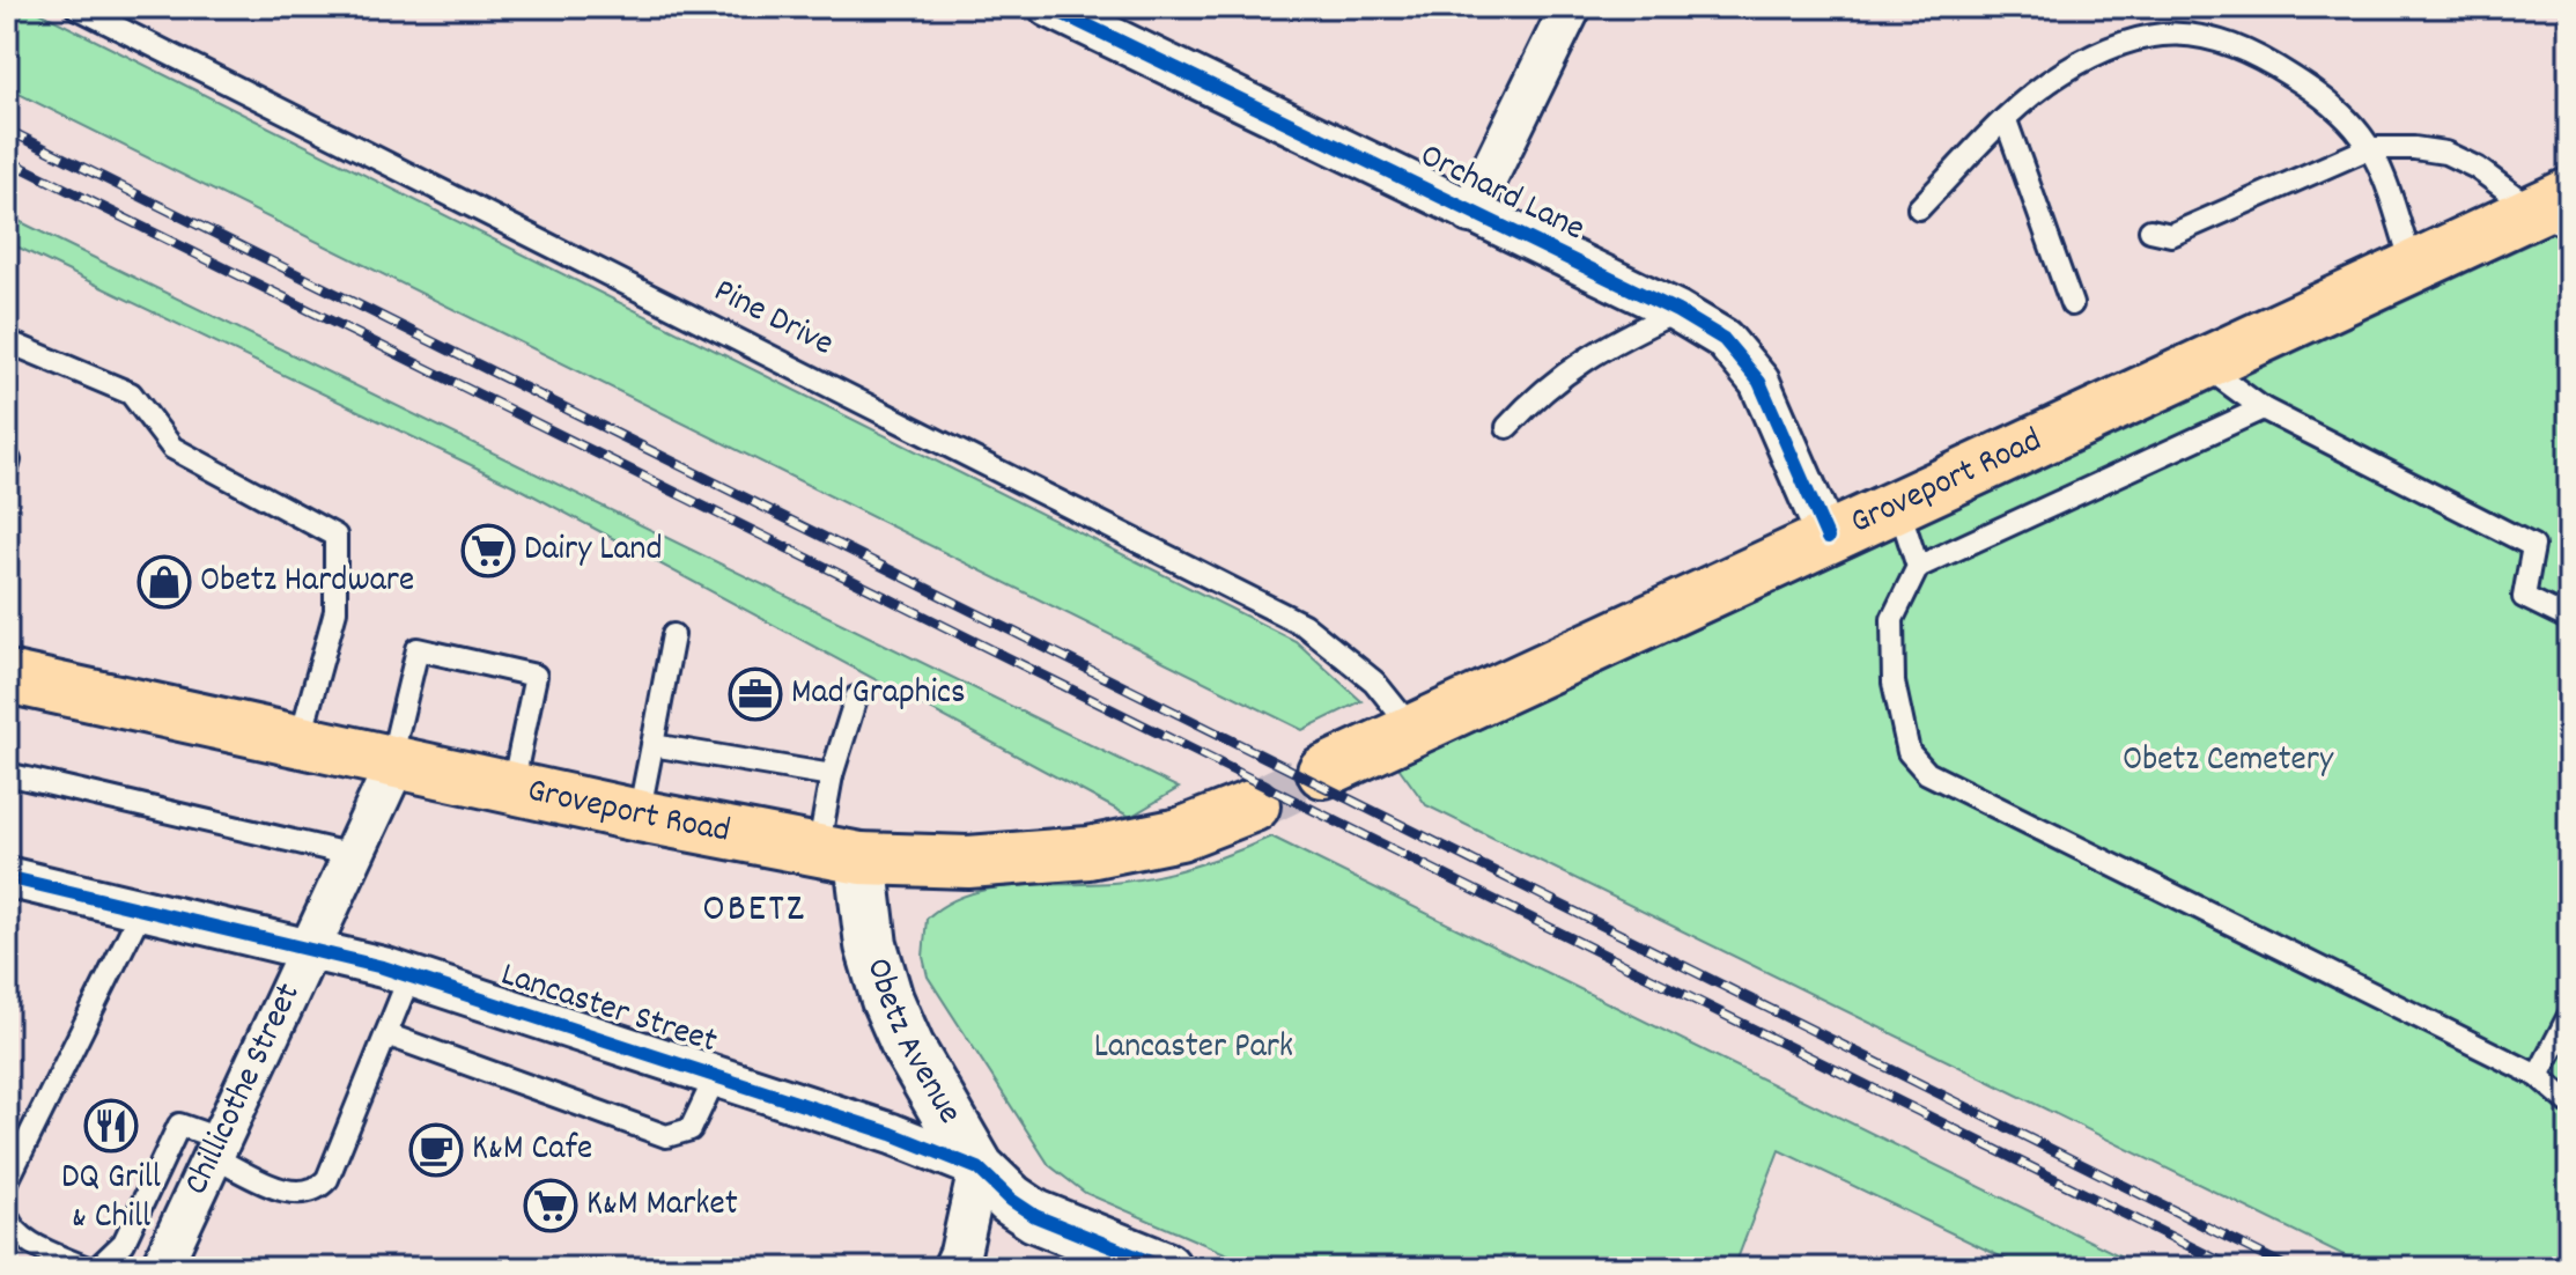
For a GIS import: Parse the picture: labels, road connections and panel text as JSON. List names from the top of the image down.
{
  "streets": {
    "main road": ["Groveport Road"],
    "street": [
      "Orchard Lane",
      "Lancaster Street",
      "Obetz Avenue",
      "Chillicothe Street"
    ],
    "lane": ["Pine Drive"]
  },
  "crossings": [
    ["Orchard Lane", "Groveport Road"],
    ["Pine Drive", "Groveport Road"],
    ["Groveport Road", "Obetz Avenue"],
    ["Groveport Road", "Chillicothe Street"],
    ["Lancaster Street", "Obetz Avenue"],
    ["Lancaster Street", "Chillicothe Street"]
  ],
  "districts": ["OBETZ"],
  "parks": ["Obetz Cemetery", "Lancaster Park"],
  "places": {
    "supermarket": ["Dairy Land", "K&M Market"],
    "shop": ["Obetz Hardware"],
    "office": ["Mad Graphics"],
    "restaurant": ["DQ Grill & Chill"],
    "cafe": ["K&M Cafe"]
  }
}
